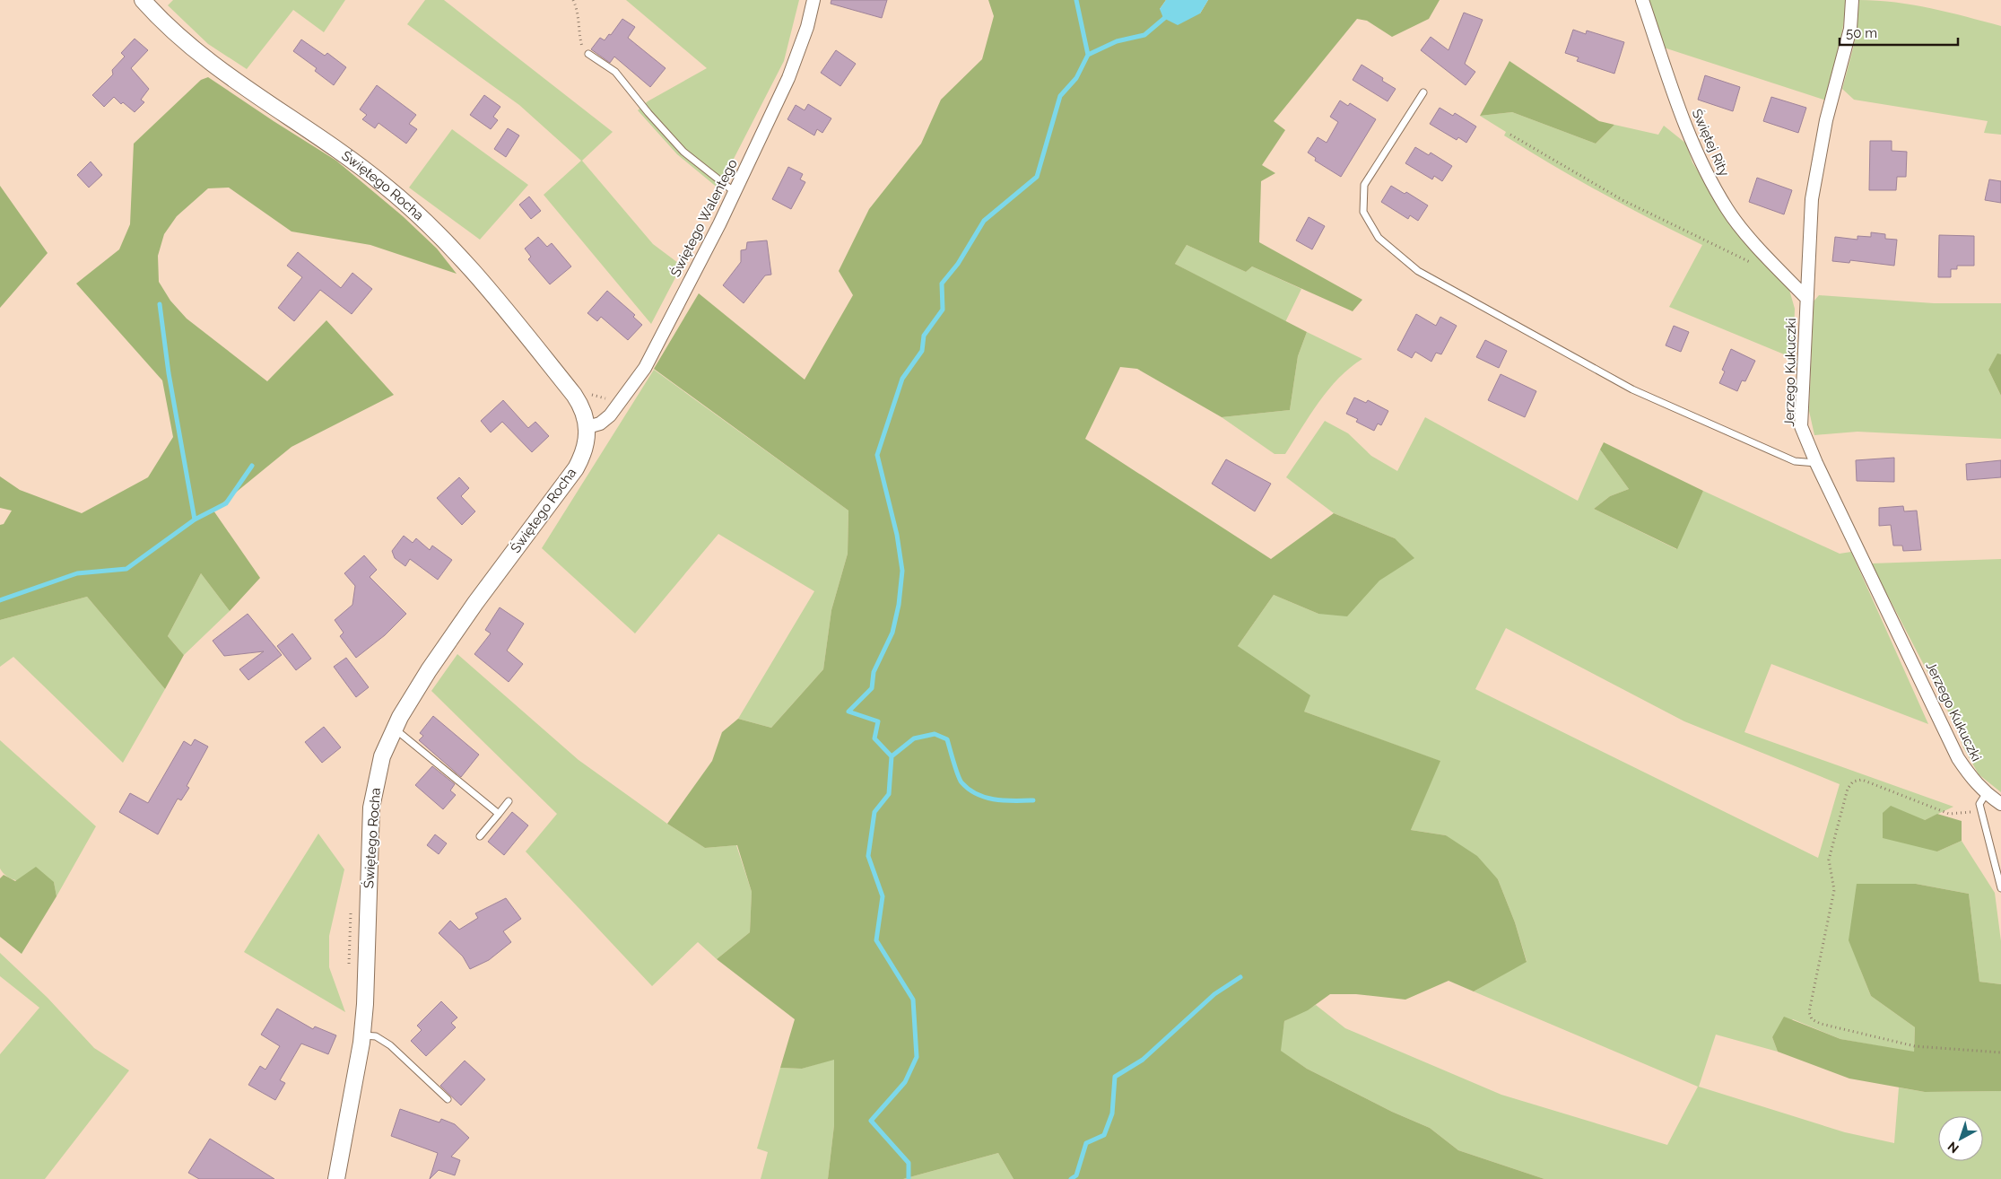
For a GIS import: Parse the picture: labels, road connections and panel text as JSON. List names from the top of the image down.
{
  "streets": {
    "street": [
      "Świętej Rity",
      "Świętego Rocha",
      "Świętego Walentego",
      "Jerzego Kukuczki"
    ]
  },
  "crossings": [
    ["Świętej Rity", "Jerzego Kukuczki"],
    ["Świętego Rocha", "Świętego Walentego"]
  ],
  "scale_bar": "50 m",
  "north": "bottom left"
}
